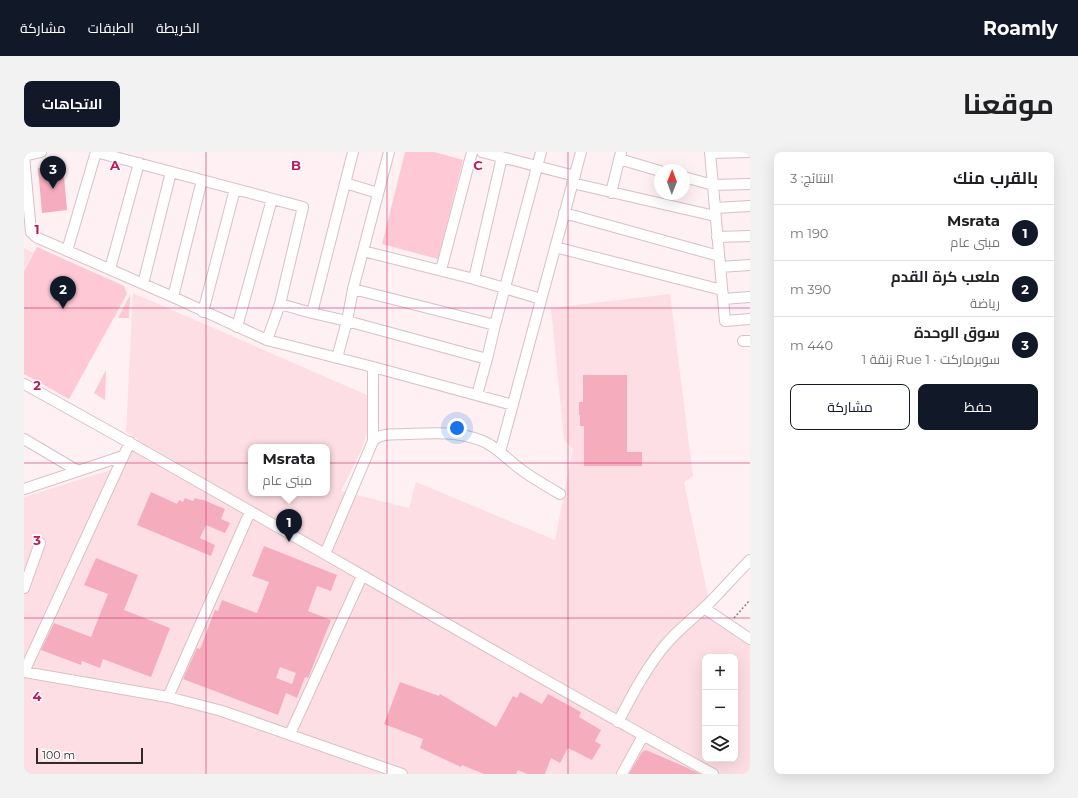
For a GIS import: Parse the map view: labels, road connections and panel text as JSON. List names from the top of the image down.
{
  "scale_bar": "100 m",
  "north": "top",
  "page": {
    "header": "Roamly",
    "nav": ["الخريطة", "الطبقات", "مشاركة"],
    "title": "موقعنا",
    "buttons": [
      "الاتجاهات",
      ["حفظ", "مشاركة"]
    ],
    "heading": ["بالقرب منك", "النتائج: 3"],
    "pins": ["3", "2", "1"],
    "list": [
      {
        "mark": "1",
        "name": "Msrata",
        "note": "مبنى عام",
        "value": "190 m"
      },
      {
        "mark": "2",
        "name": "ملعب كرة القدم",
        "note": "رياضة",
        "value": "390 m"
      },
      {
        "mark": "3",
        "name": "سوق الوحدة",
        "note": "سوبرماركت · Rue 1 زنقة 1",
        "value": "440 m"
      }
    ],
    "popup": ["Msrata", "مبنى عام"],
    "map_buttons": ["+", "−"],
    "scale": "100 m"
  },
  "grid": {
    "columns": ["A", "B", "C"],
    "rows": [
      "1",
      "2",
      "3",
      "4"
    ]
  }
}
